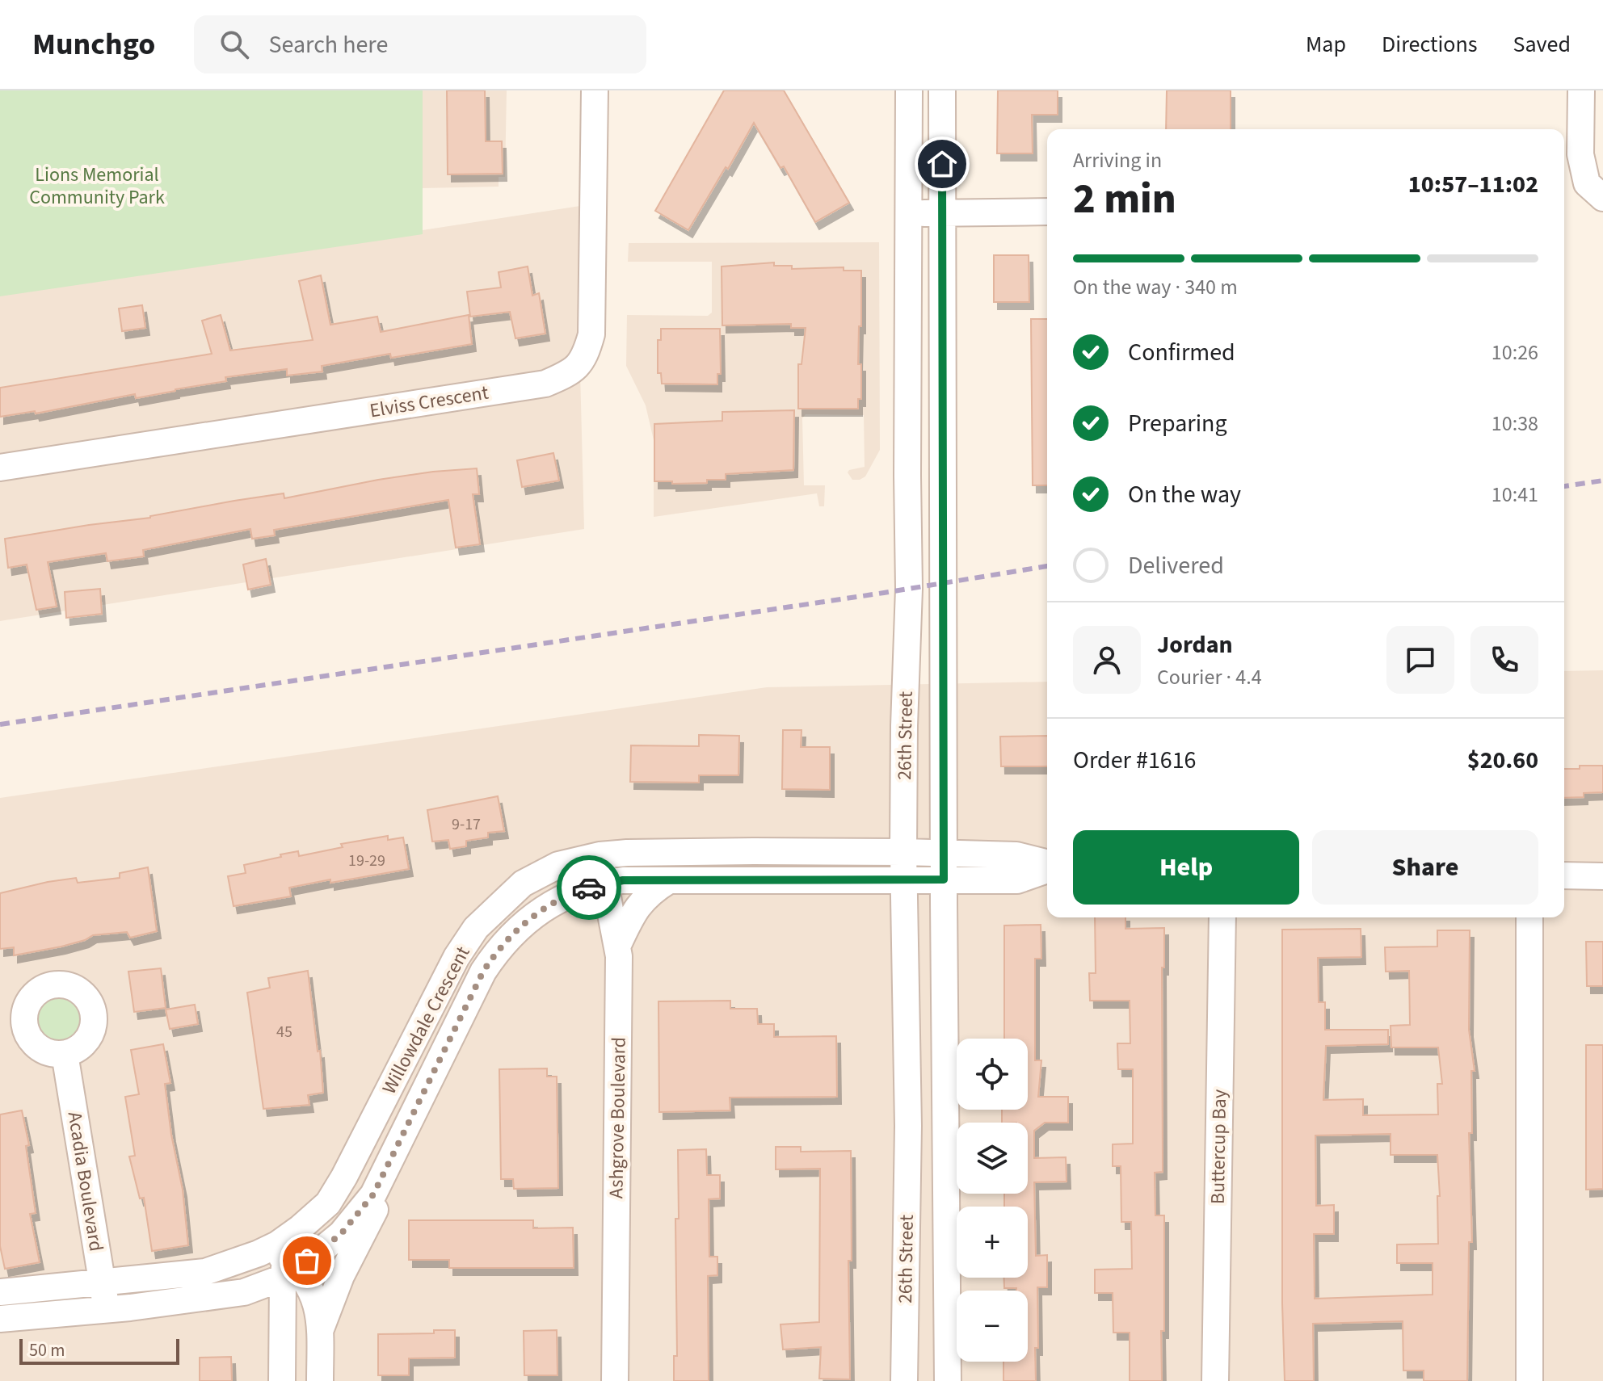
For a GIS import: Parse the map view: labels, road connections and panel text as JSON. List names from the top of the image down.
{
  "streets": {
    "street": [
      "Elviss Crescent",
      "26th Street",
      "Willowdale Crescent",
      "Ashgrove Boulevard",
      "Buttercup Bay",
      "Acadia Boulevard"
    ]
  },
  "crossings": [
    ["26th Street", "Willowdale Crescent"],
    ["Willowdale Crescent", "Ashgrove Boulevard"],
    ["Willowdale Crescent", "Acadia Boulevard"]
  ],
  "parks": ["Lions Memorial Community Park"],
  "house_numbers": ["9-17", "19-29", "45"],
  "scale_bar": "50 m",
  "page": {
    "header": "Munchgo",
    "search": "Search here",
    "nav": ["Map", "Directions", "Saved"],
    "heading": ["2 min", "Arriving in", "10:57–11:02"],
    "panel": [
      "Jordan",
      "Courier · 4.4",
      "Order #1616",
      "$20.60"
    ],
    "bar": "On the way · 340 m",
    "list": [
      ["Confirmed", "10:26"],
      ["Preparing", "10:38"],
      ["On the way", "10:41"],
      "Delivered"
    ],
    "buttons": ["Help", "Share"],
    "map_buttons": ["+", "−"],
    "scale": "50 m"
  }
}
